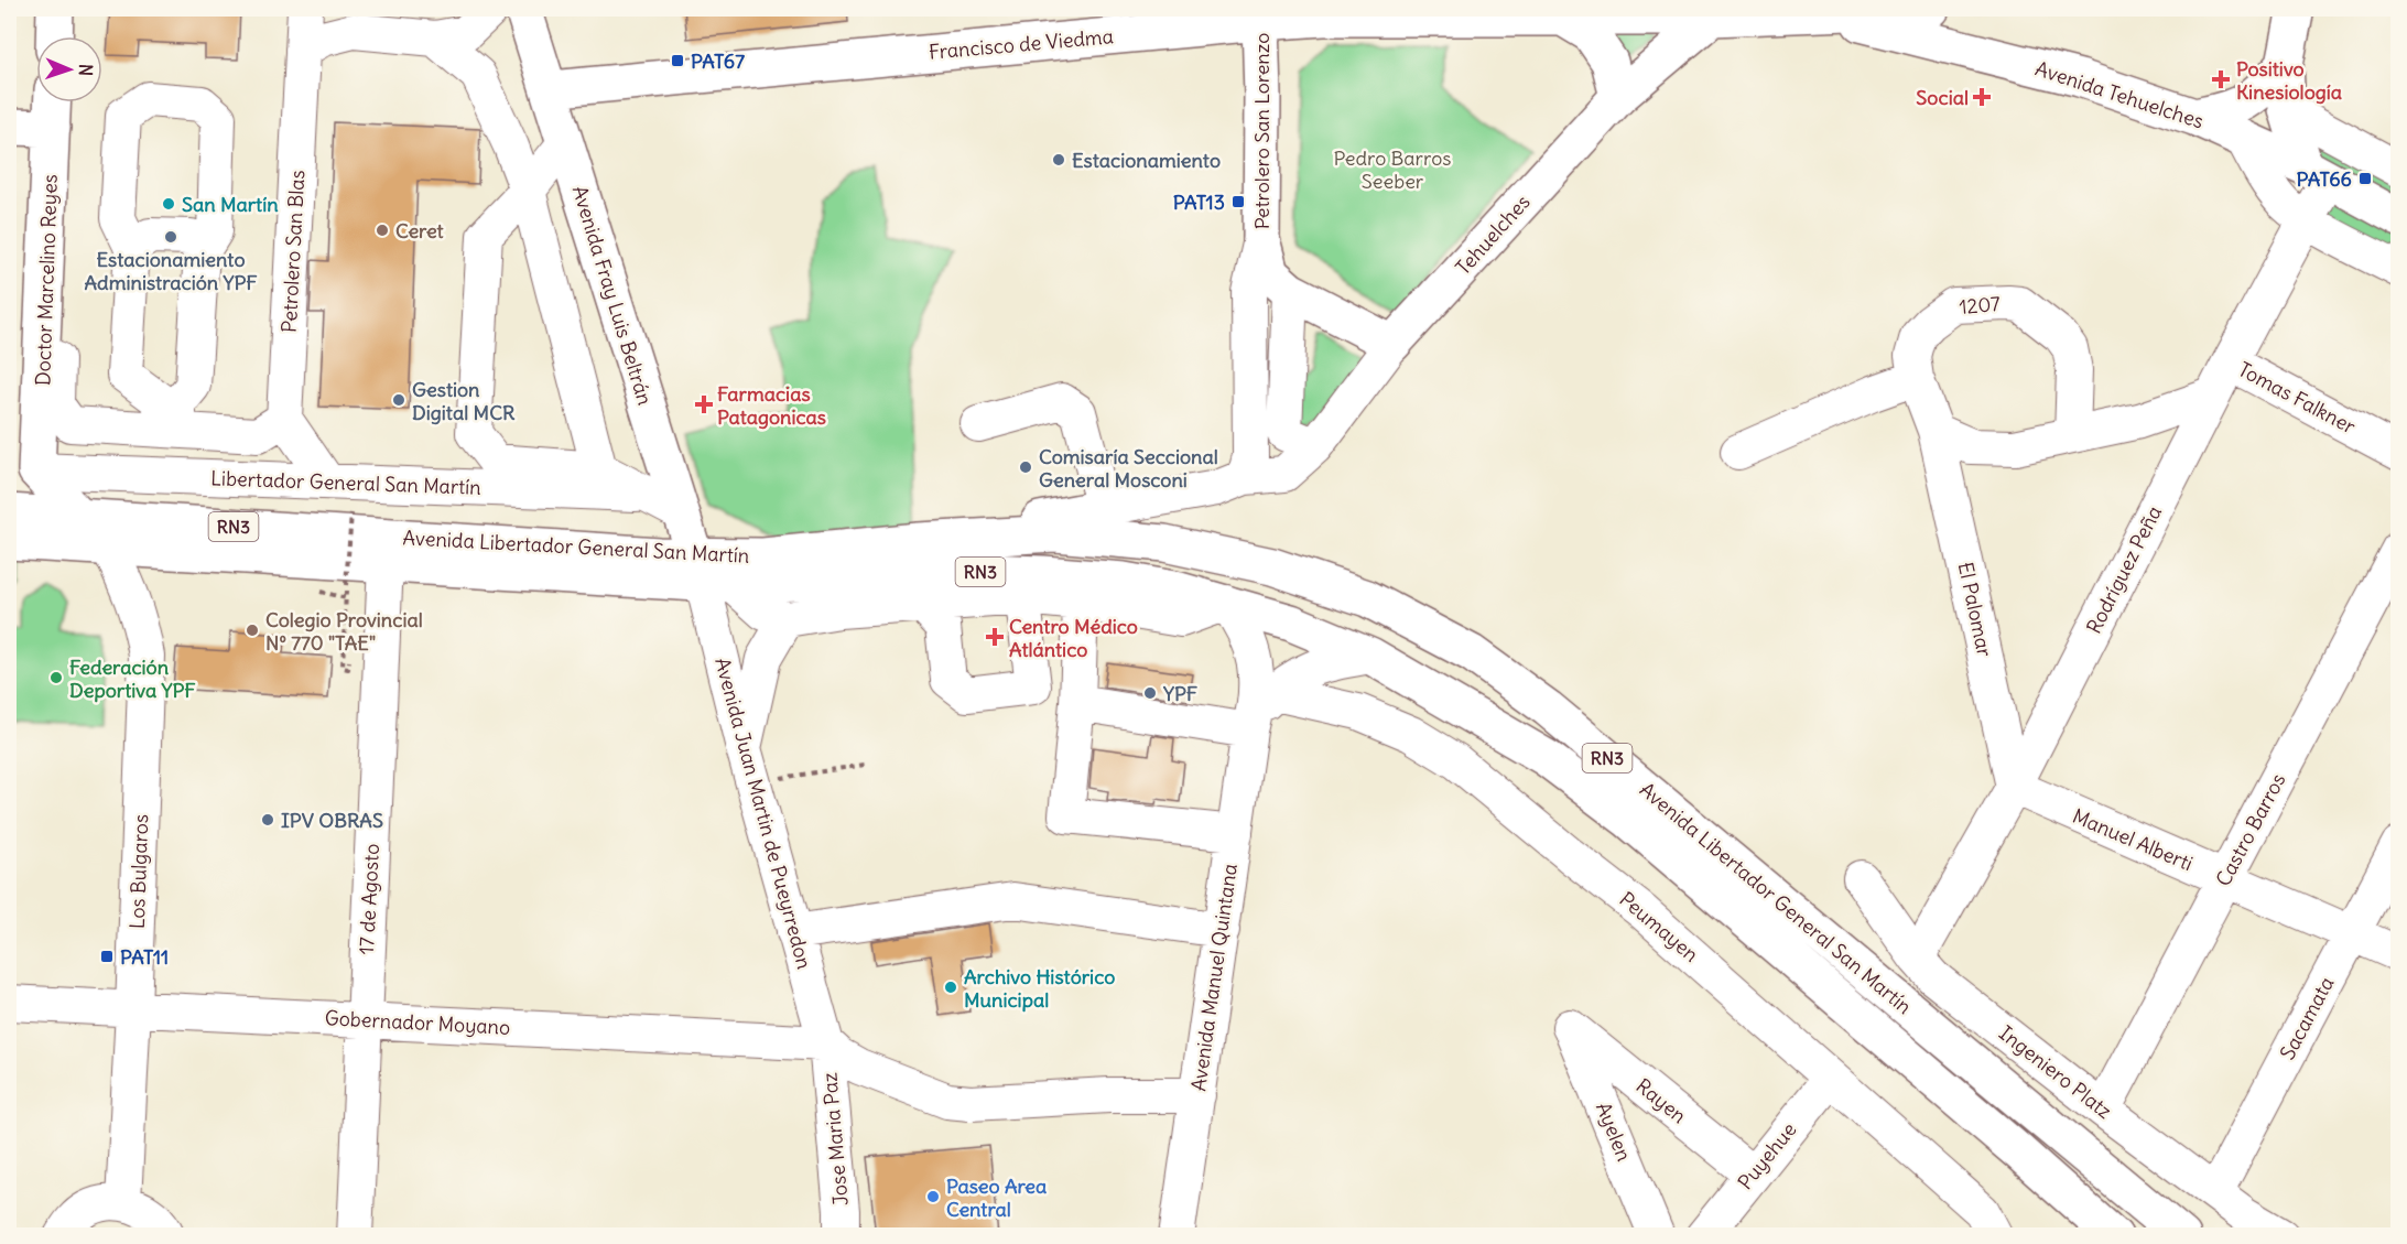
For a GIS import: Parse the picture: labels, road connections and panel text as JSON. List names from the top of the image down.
{
  "streets": {
    "main road": [
      "Francisco de Viedma",
      "Avenida Tehuelches",
      "Petrolero San Lorenzo",
      "Tehuelches",
      "Doctor Marcelino Reyes",
      "Avenida Fray Luis Beltrán",
      "RN3",
      "Avenida Libertador General San Martín"
    ],
    "street": [
      "Petrolero San Blas",
      "1207",
      "Tomas Falkner",
      "Libertador General San Martín",
      "Rodríguez Peña",
      "El Palomar",
      "Avenida Juan Martin de Pueyrredon",
      "Castro Barros",
      "Manuel Alberti",
      "Los Bulgaros",
      "17 de Agosto",
      "Peumayen",
      "Avenida Manuel Quintana",
      "Sacamata",
      "Gobernador Moyano",
      "Ingeniero Platz",
      "Rayen",
      "Ayelen",
      "Jose Maria Paz",
      "Puyehue"
    ]
  },
  "crossings": [
    ["Francisco de Viedma", "Avenida Tehuelches"],
    ["Francisco de Viedma", "Petrolero San Lorenzo"],
    ["Francisco de Viedma", "Tehuelches"],
    ["Francisco de Viedma", "Avenida Fray Luis Beltrán"],
    ["Avenida Tehuelches", "Rodríguez Peña"],
    ["Petrolero San Lorenzo", "Tehuelches"],
    ["Doctor Marcelino Reyes", "Libertador General San Martín"],
    ["Avenida Fray Luis Beltrán", "Libertador General San Martín"],
    ["Avenida Fray Luis Beltrán", "Avenida Libertador General San Martín"],
    ["Avenida Fray Luis Beltrán", "Avenida Juan Martin de Pueyrredon"],
    ["1207", "El Palomar"],
    ["Tomas Falkner", "Rodríguez Peña"],
    ["Avenida Libertador General San Martín", "Avenida Juan Martin de Pueyrredon"],
    ["Avenida Libertador General San Martín", "Los Bulgaros"],
    ["Avenida Libertador General San Martín", "17 de Agosto"],
    ["Avenida Libertador General San Martín", "Avenida Manuel Quintana"],
    ["Rodríguez Peña", "El Palomar"],
    ["Rodríguez Peña", "Manuel Alberti"],
    ["Rodríguez Peña", "Ingeniero Platz"],
    ["El Palomar", "Manuel Alberti"],
    ["Avenida Juan Martin de Pueyrredon", "Gobernador Moyano"],
    ["Avenida Juan Martin de Pueyrredon", "Jose Maria Paz"],
    ["Castro Barros", "Manuel Alberti"],
    ["Castro Barros", "Ingeniero Platz"],
    ["Manuel Alberti", "Sacamata"],
    ["Los Bulgaros", "Gobernador Moyano"],
    ["17 de Agosto", "Gobernador Moyano"],
    ["Peumayen", "Avenida Manuel Quintana"],
    ["Peumayen", "Puyehue"],
    ["Sacamata", "Ingeniero Platz"],
    ["Gobernador Moyano", "Jose Maria Paz"],
    ["Rayen", "Ayelen"],
    ["Rayen", "Puyehue"]
  ],
  "parks": ["Pedro Barros Seeber"],
  "places": {
    "transit": [
      "PAT67",
      "PAT66",
      "PAT13",
      "PAT11"
    ],
    "health": [
      "Positivo Kinesiología",
      "Social",
      "Farmacias Patagonicas",
      "Centro Médico Atlántico"
    ],
    "other": [
      "Estacionamiento",
      "San Martín",
      "Ceret",
      "Estacionamiento Administración YPF",
      "Gestion Digital MCR",
      "Comisaría Seccional General Mosconi",
      "Colegio Provincial Nº 770 \"TAE\"",
      "Federación Deportiva YPF",
      "YPF",
      "IPV OBRAS",
      "Archivo Histórico Municipal",
      "Paseo Area Central"
    ]
  },
  "north": "right"
}
